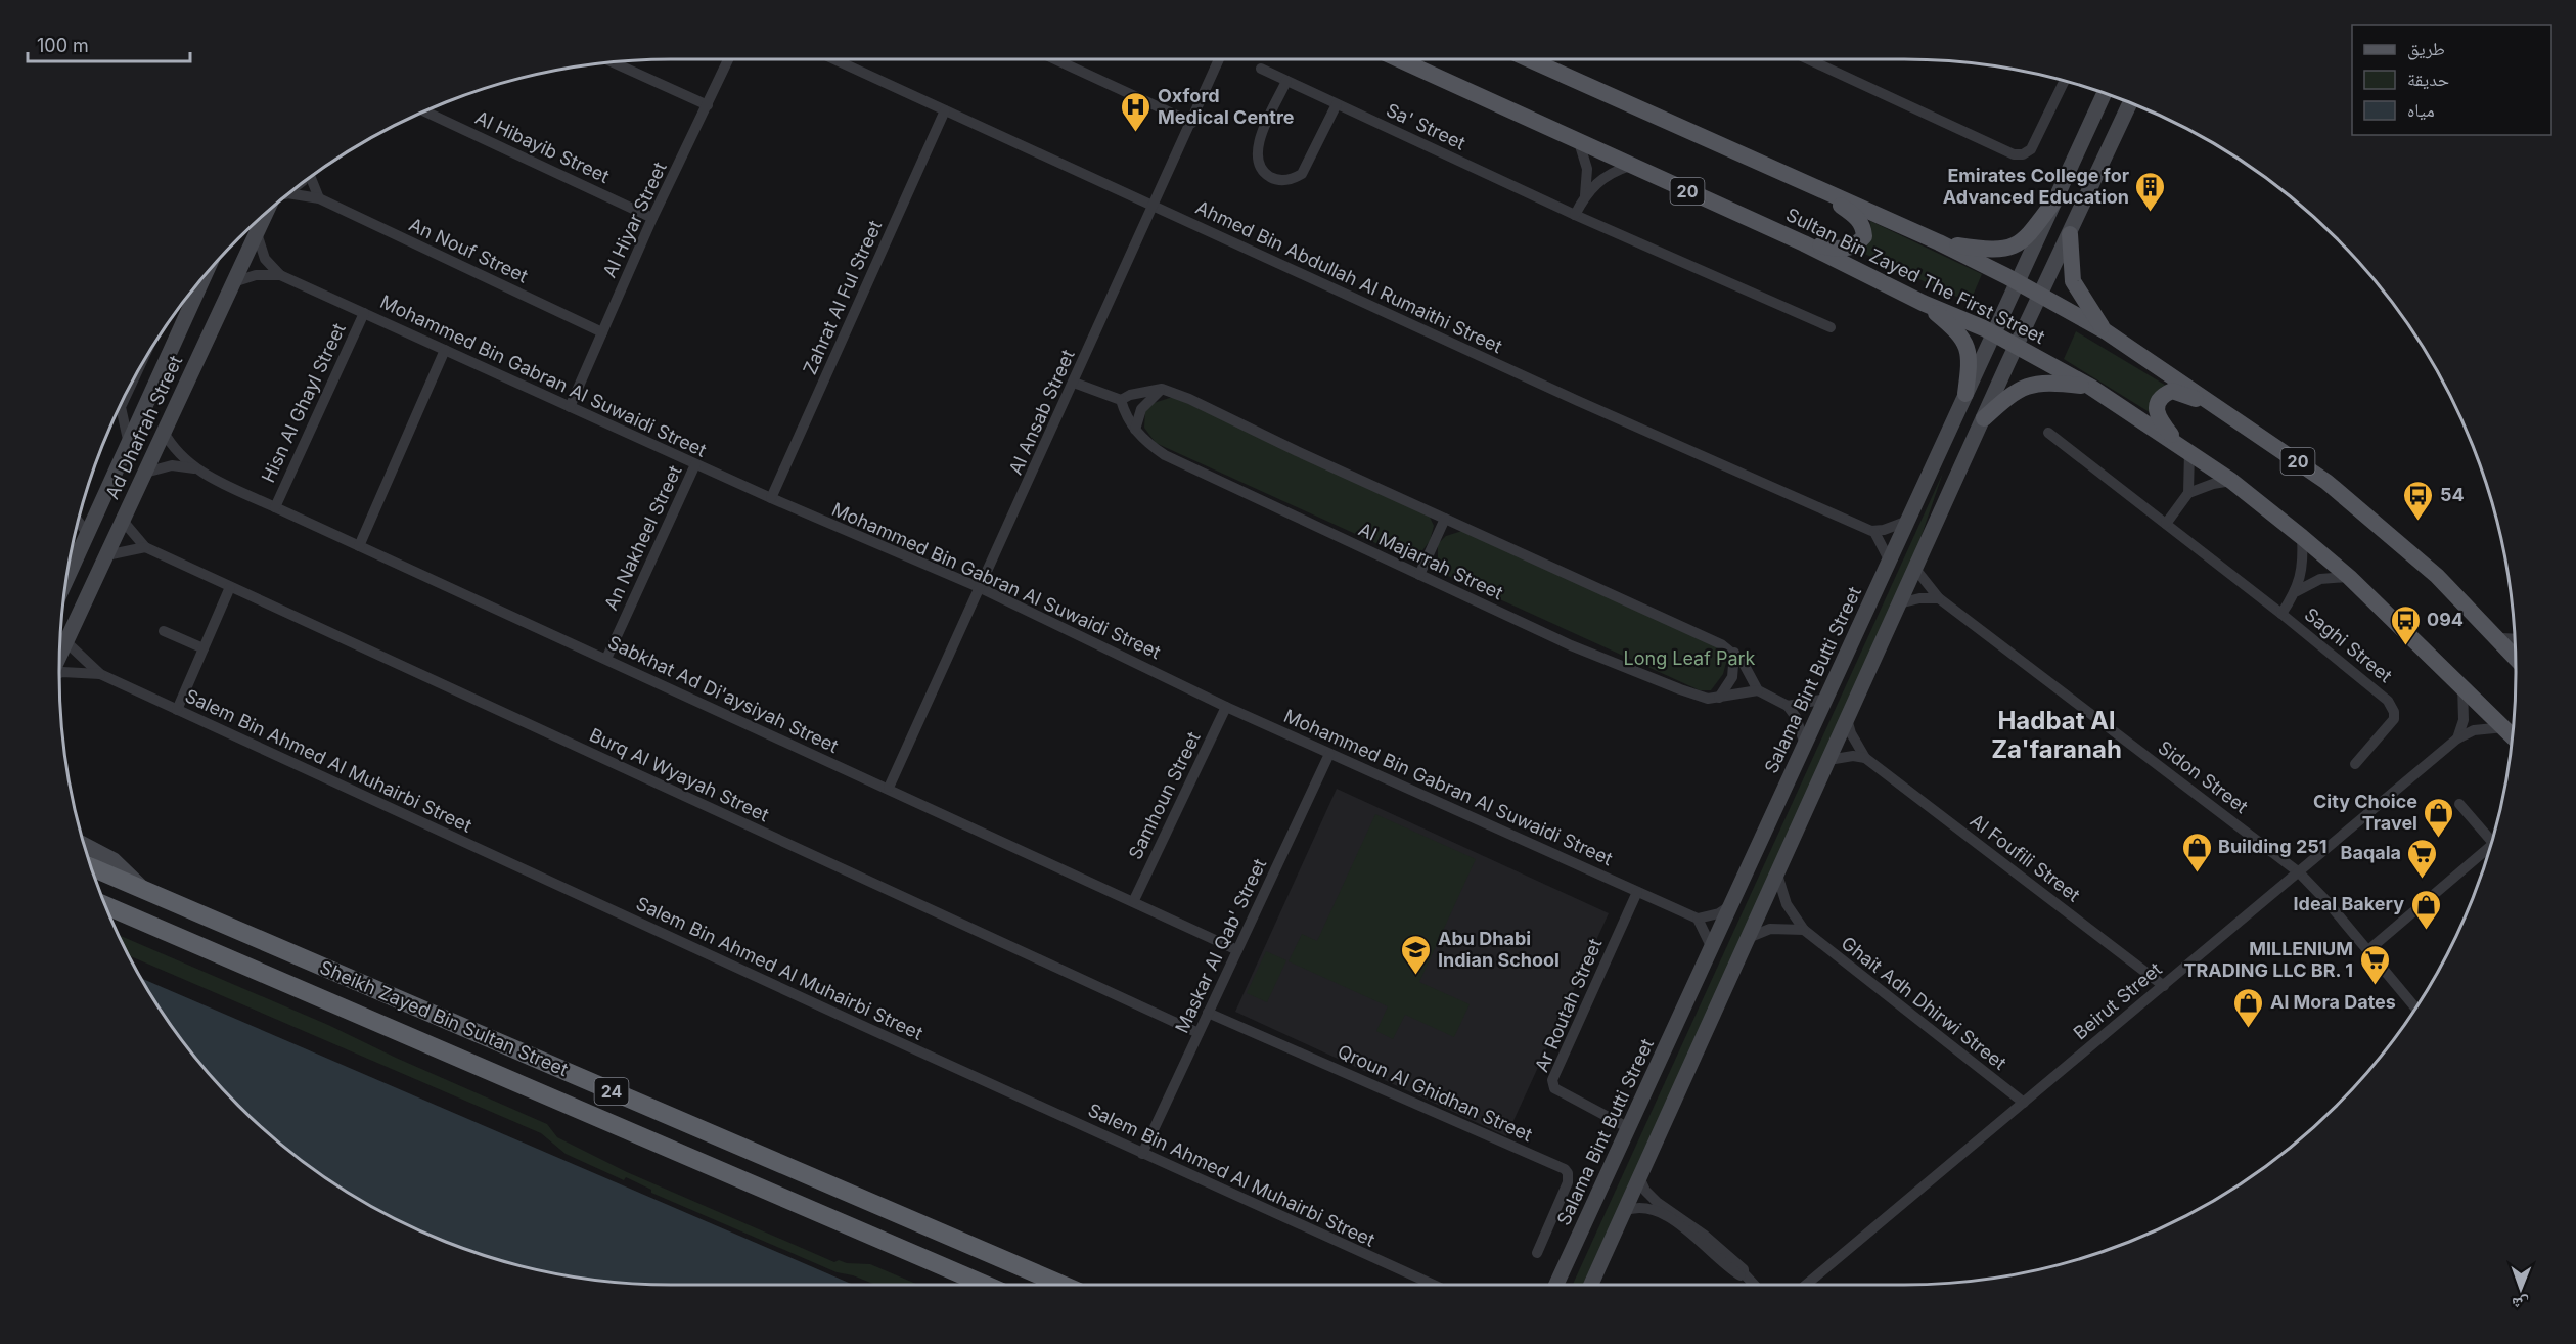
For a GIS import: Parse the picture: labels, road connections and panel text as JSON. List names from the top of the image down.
{
  "streets": {
    "highway": ["Sheikh Zayed Bin Sultan Street", "24"],
    "main road": [
      "20",
      "Sultan Bin Zayed The First Street",
      "Ad Dhafrah Street",
      "Salama Bint Butti Street"
    ],
    "street": [
      "Sa' Street",
      "Al Hibayib Street",
      "Al Hiyar Street",
      "An Nouf Street",
      "Ahmed Bin Abdullah Al Rumaithi Street",
      "Zahrat Al Ful Street",
      "Mohammed Bin Gabran Al Suwaidi Street",
      "Hisn Al Ghayl Street",
      "Al Ansab Street",
      "An Nakheel Street",
      "Al Majarrah Street",
      "Saghi Street",
      "Sabkhat Ad Di'aysiyah Street",
      "Salem Bin Ahmed Al Muhairbi Street",
      "Burq Al Wyayah Street",
      "Sidon Street",
      "Samhoun Street",
      "Al Foufili Street",
      "Maskar Al Qab' Street",
      "Beirut Street",
      "Ghait Adh Dhirwi Street",
      "Ar Routah Street",
      "Qroun Al Ghidhan Street"
    ]
  },
  "crossings": [
    ["Al Hibayib Street", "Al Hiyar Street"],
    ["Al Hiyar Street", "An Nouf Street"],
    ["Al Hiyar Street", "Mohammed Bin Gabran Al Suwaidi Street"],
    ["Sultan Bin Zayed The First Street", "Saghi Street"],
    ["Sultan Bin Zayed The First Street", "Salama Bint Butti Street"],
    ["Sultan Bin Zayed The First Street", "Beirut Street"],
    ["Ahmed Bin Abdullah Al Rumaithi Street", "Zahrat Al Ful Street"],
    ["Ahmed Bin Abdullah Al Rumaithi Street", "Al Ansab Street"],
    ["Zahrat Al Ful Street", "Mohammed Bin Gabran Al Suwaidi Street"],
    ["Mohammed Bin Gabran Al Suwaidi Street", "Hisn Al Ghayl Street"],
    ["Mohammed Bin Gabran Al Suwaidi Street", "Al Ansab Street"],
    ["Mohammed Bin Gabran Al Suwaidi Street", "Ad Dhafrah Street"],
    ["Mohammed Bin Gabran Al Suwaidi Street", "An Nakheel Street"],
    ["Mohammed Bin Gabran Al Suwaidi Street", "Samhoun Street"],
    ["Mohammed Bin Gabran Al Suwaidi Street", "Maskar Al Qab' Street"],
    ["Mohammed Bin Gabran Al Suwaidi Street", "Ar Routah Street"],
    ["Hisn Al Ghayl Street", "Sabkhat Ad Di'aysiyah Street"],
    ["Al Ansab Street", "Sabkhat Ad Di'aysiyah Street"],
    ["Ad Dhafrah Street", "Sabkhat Ad Di'aysiyah Street"],
    ["Ad Dhafrah Street", "Salem Bin Ahmed Al Muhairbi Street"],
    ["Ad Dhafrah Street", "Burq Al Wyayah Street"],
    ["An Nakheel Street", "Sabkhat Ad Di'aysiyah Street"],
    ["Salama Bint Butti Street", "Ar Routah Street"],
    ["Sabkhat Ad Di'aysiyah Street", "Samhoun Street"],
    ["Sabkhat Ad Di'aysiyah Street", "Maskar Al Qab' Street"],
    ["Salem Bin Ahmed Al Muhairbi Street", "Maskar Al Qab' Street"],
    ["Burq Al Wyayah Street", "Maskar Al Qab' Street"],
    ["Sidon Street", "Beirut Street"],
    ["Al Foufili Street", "Beirut Street"],
    ["Maskar Al Qab' Street", "Qroun Al Ghidhan Street"],
    ["Beirut Street", "Ghait Adh Dhirwi Street"]
  ],
  "districts": ["Hadbat Al Za'faranah"],
  "parks": ["Long Leaf Park"],
  "places": {
    "hospital": ["Oxford Medical Centre"],
    "building": ["Emirates College for Advanced Education"],
    "bus stop": ["54", "094"],
    "shop": [
      "City Choice Travel",
      "Building 251",
      "Ideal Bakery",
      "Al Mora Dates"
    ],
    "supermarket": ["Baqala", "MILLENIUM TRADING LLC BR. 1"],
    "school or university": ["Abu Dhabi Indian School"]
  },
  "legend": ["طريق", "حديقة", "مياه"],
  "scale_bar": "100 m",
  "north": "bottom"
}
